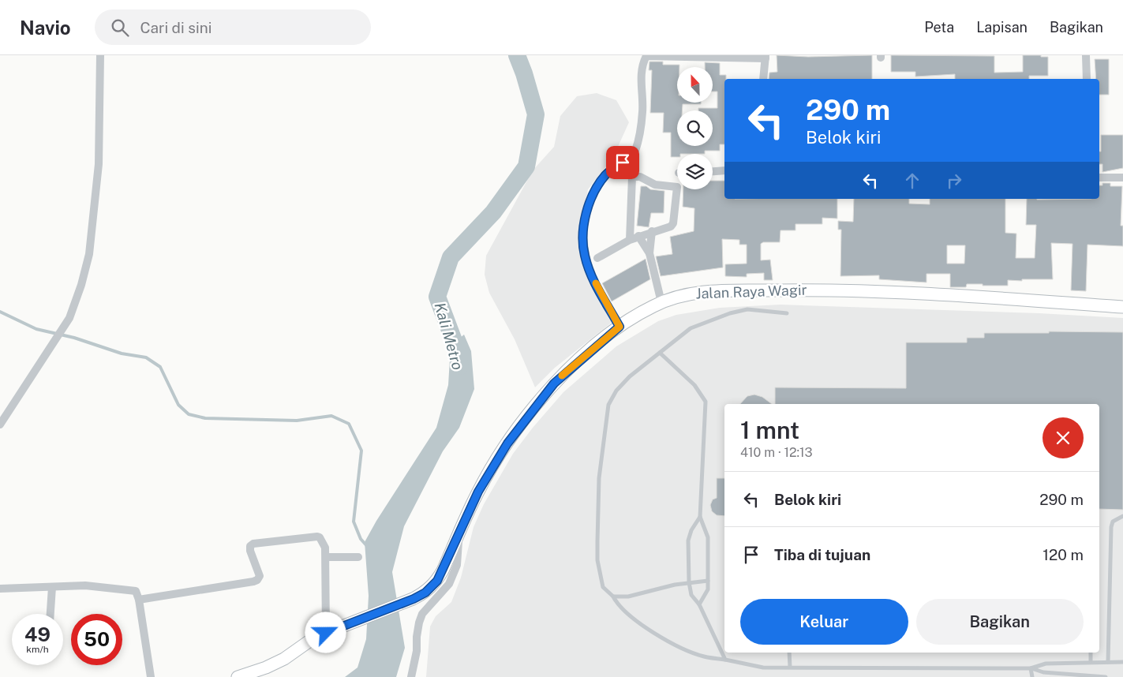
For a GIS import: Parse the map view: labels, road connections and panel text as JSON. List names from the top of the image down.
{
  "streets": {
    "main road": ["Jalan Raya Wagir"]
  },
  "water": ["Kali Metro"],
  "north": "top",
  "page": {
    "header": "Navio",
    "search": "Cari di sini",
    "nav": ["Peta", "Lapisan", "Bagikan"],
    "turn": ["290 m", "Belok kiri"],
    "heading": ["1 mnt", "410 m · 12:13"],
    "list": [
      {
        "name": "Belok kiri",
        "value": "290 m"
      },
      {
        "name": "Tiba di tujuan",
        "value": "120 m"
      }
    ],
    "buttons": ["Keluar", "Bagikan"],
    "speed": "49 km/h",
    "limit": "50"
  }
}
